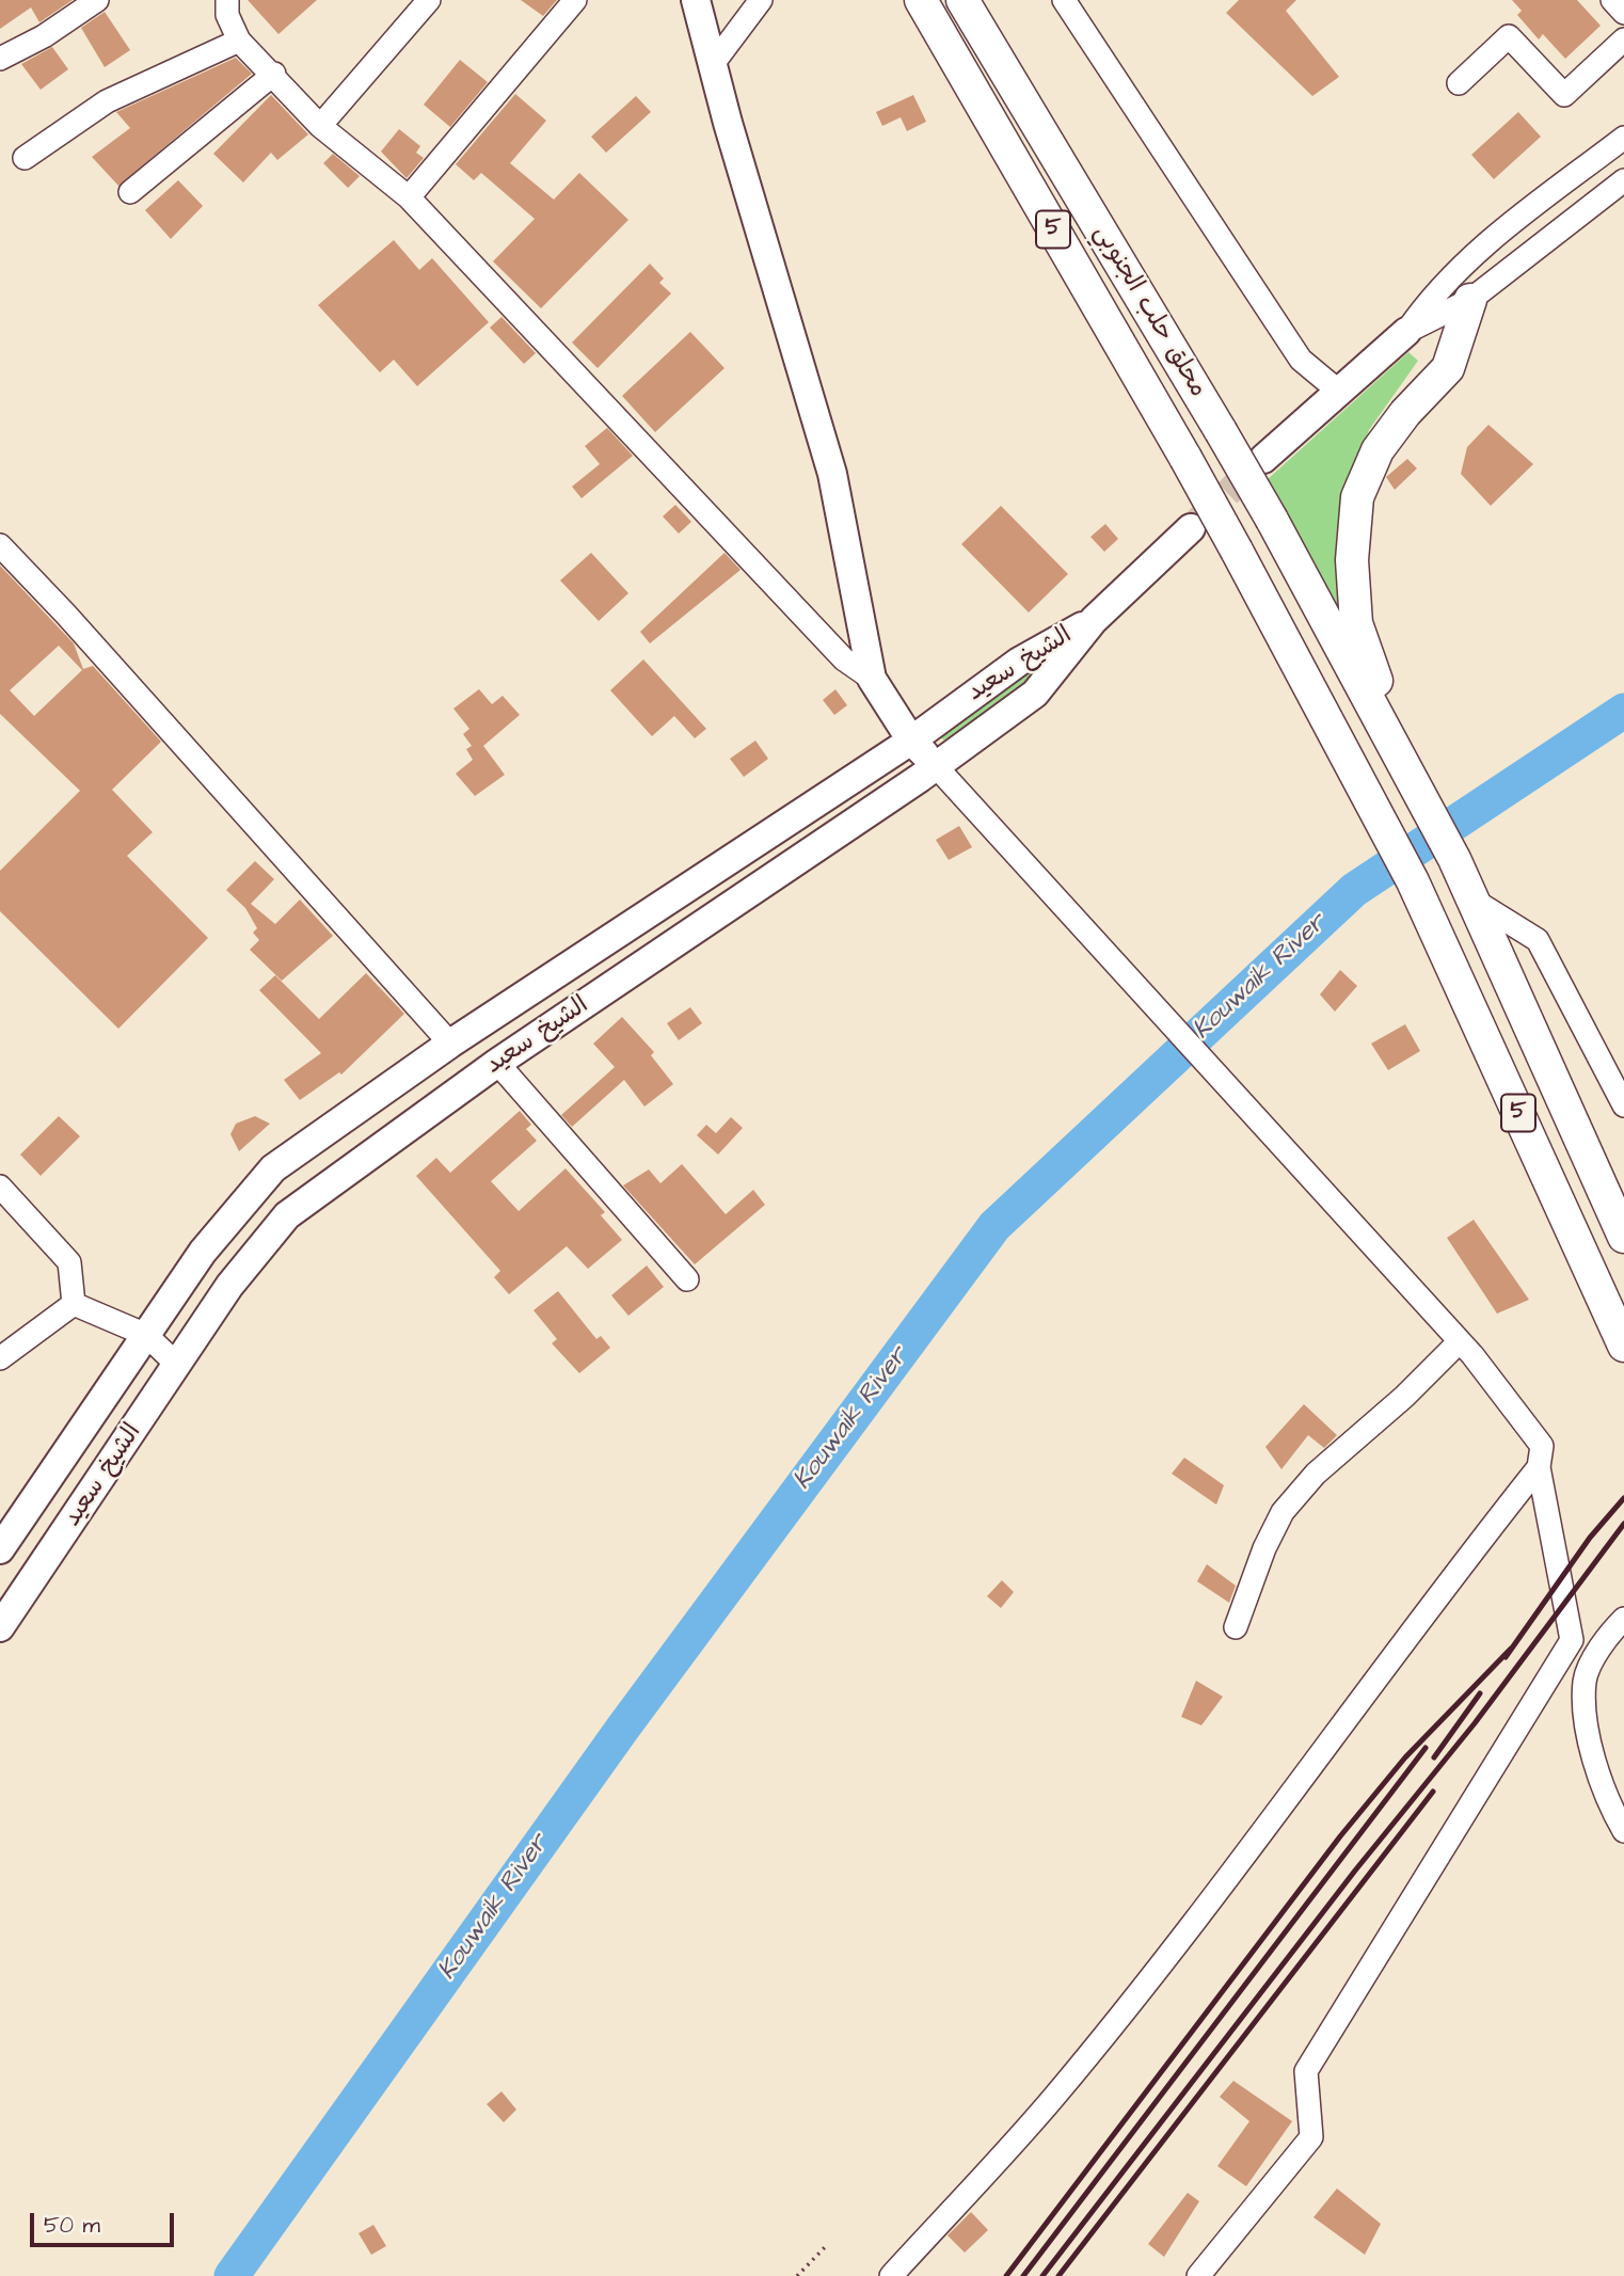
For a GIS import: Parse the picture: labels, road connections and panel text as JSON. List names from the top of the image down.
{
  "streets": {
    "highway": ["5", "محلق حلب الجنوبي"],
    "main road": ["الشيخ سعيد"]
  },
  "crossings": [
    ["5", "محلق حلب الجنوبي"]
  ],
  "water": ["Kouwaik River"],
  "scale_bar": "50 m"
}
